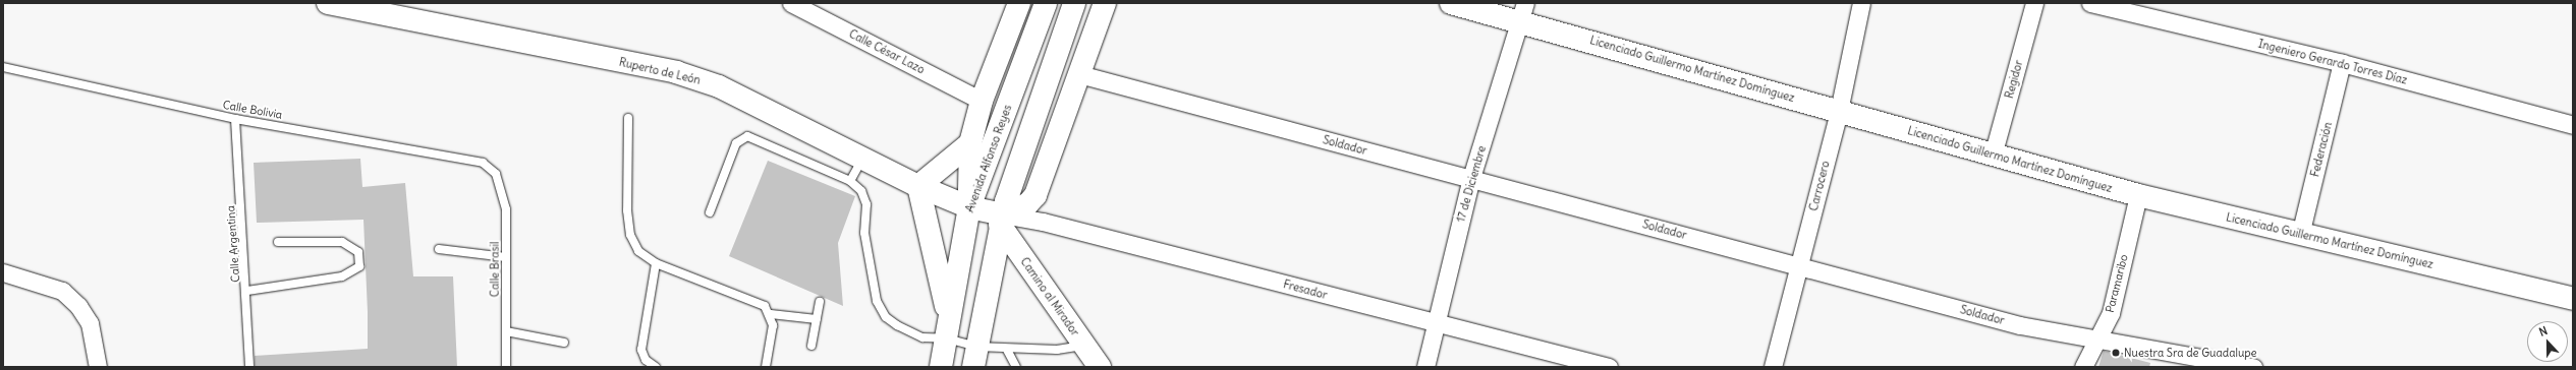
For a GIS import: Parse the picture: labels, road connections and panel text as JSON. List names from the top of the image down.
{
  "streets": {
    "street": [
      "Calle César Lazo",
      "Ingeniero Gerardo Torres Díaz",
      "Licenciado Guillermo Martínez Domínguez",
      "Ruperto de León",
      "Regidor",
      "Soldador",
      "Federación",
      "Avenida Alfonso Reyes",
      "17 de Diciembre",
      "Carrocero",
      "Paramaribo",
      "Fresador",
      "Camino al Mirador"
    ],
    "lane": ["Calle Bolivia", "Calle Argentina", "Calle Brasil"]
  },
  "crossings": [
    ["Ingeniero Gerardo Torres Díaz", "Federación"],
    ["Licenciado Guillermo Martínez Domínguez", "Regidor"],
    ["Licenciado Guillermo Martínez Domínguez", "Federación"],
    ["Licenciado Guillermo Martínez Domínguez", "17 de Diciembre"],
    ["Licenciado Guillermo Martínez Domínguez", "Carrocero"],
    ["Licenciado Guillermo Martínez Domínguez", "Paramaribo"],
    ["Ruperto de León", "Avenida Alfonso Reyes"],
    ["Ruperto de León", "Fresador"],
    ["Ruperto de León", "Camino al Mirador"],
    ["Calle Bolivia", "Calle Argentina"],
    ["Calle Bolivia", "Calle Brasil"],
    ["Soldador", "17 de Diciembre"],
    ["Soldador", "Carrocero"],
    ["Soldador", "Paramaribo"],
    ["17 de Diciembre", "Fresador"],
    ["Fresador", "Camino al Mirador"]
  ],
  "places": ["Nuestra Sra de Guadalupe"],
  "north": "top"
}
